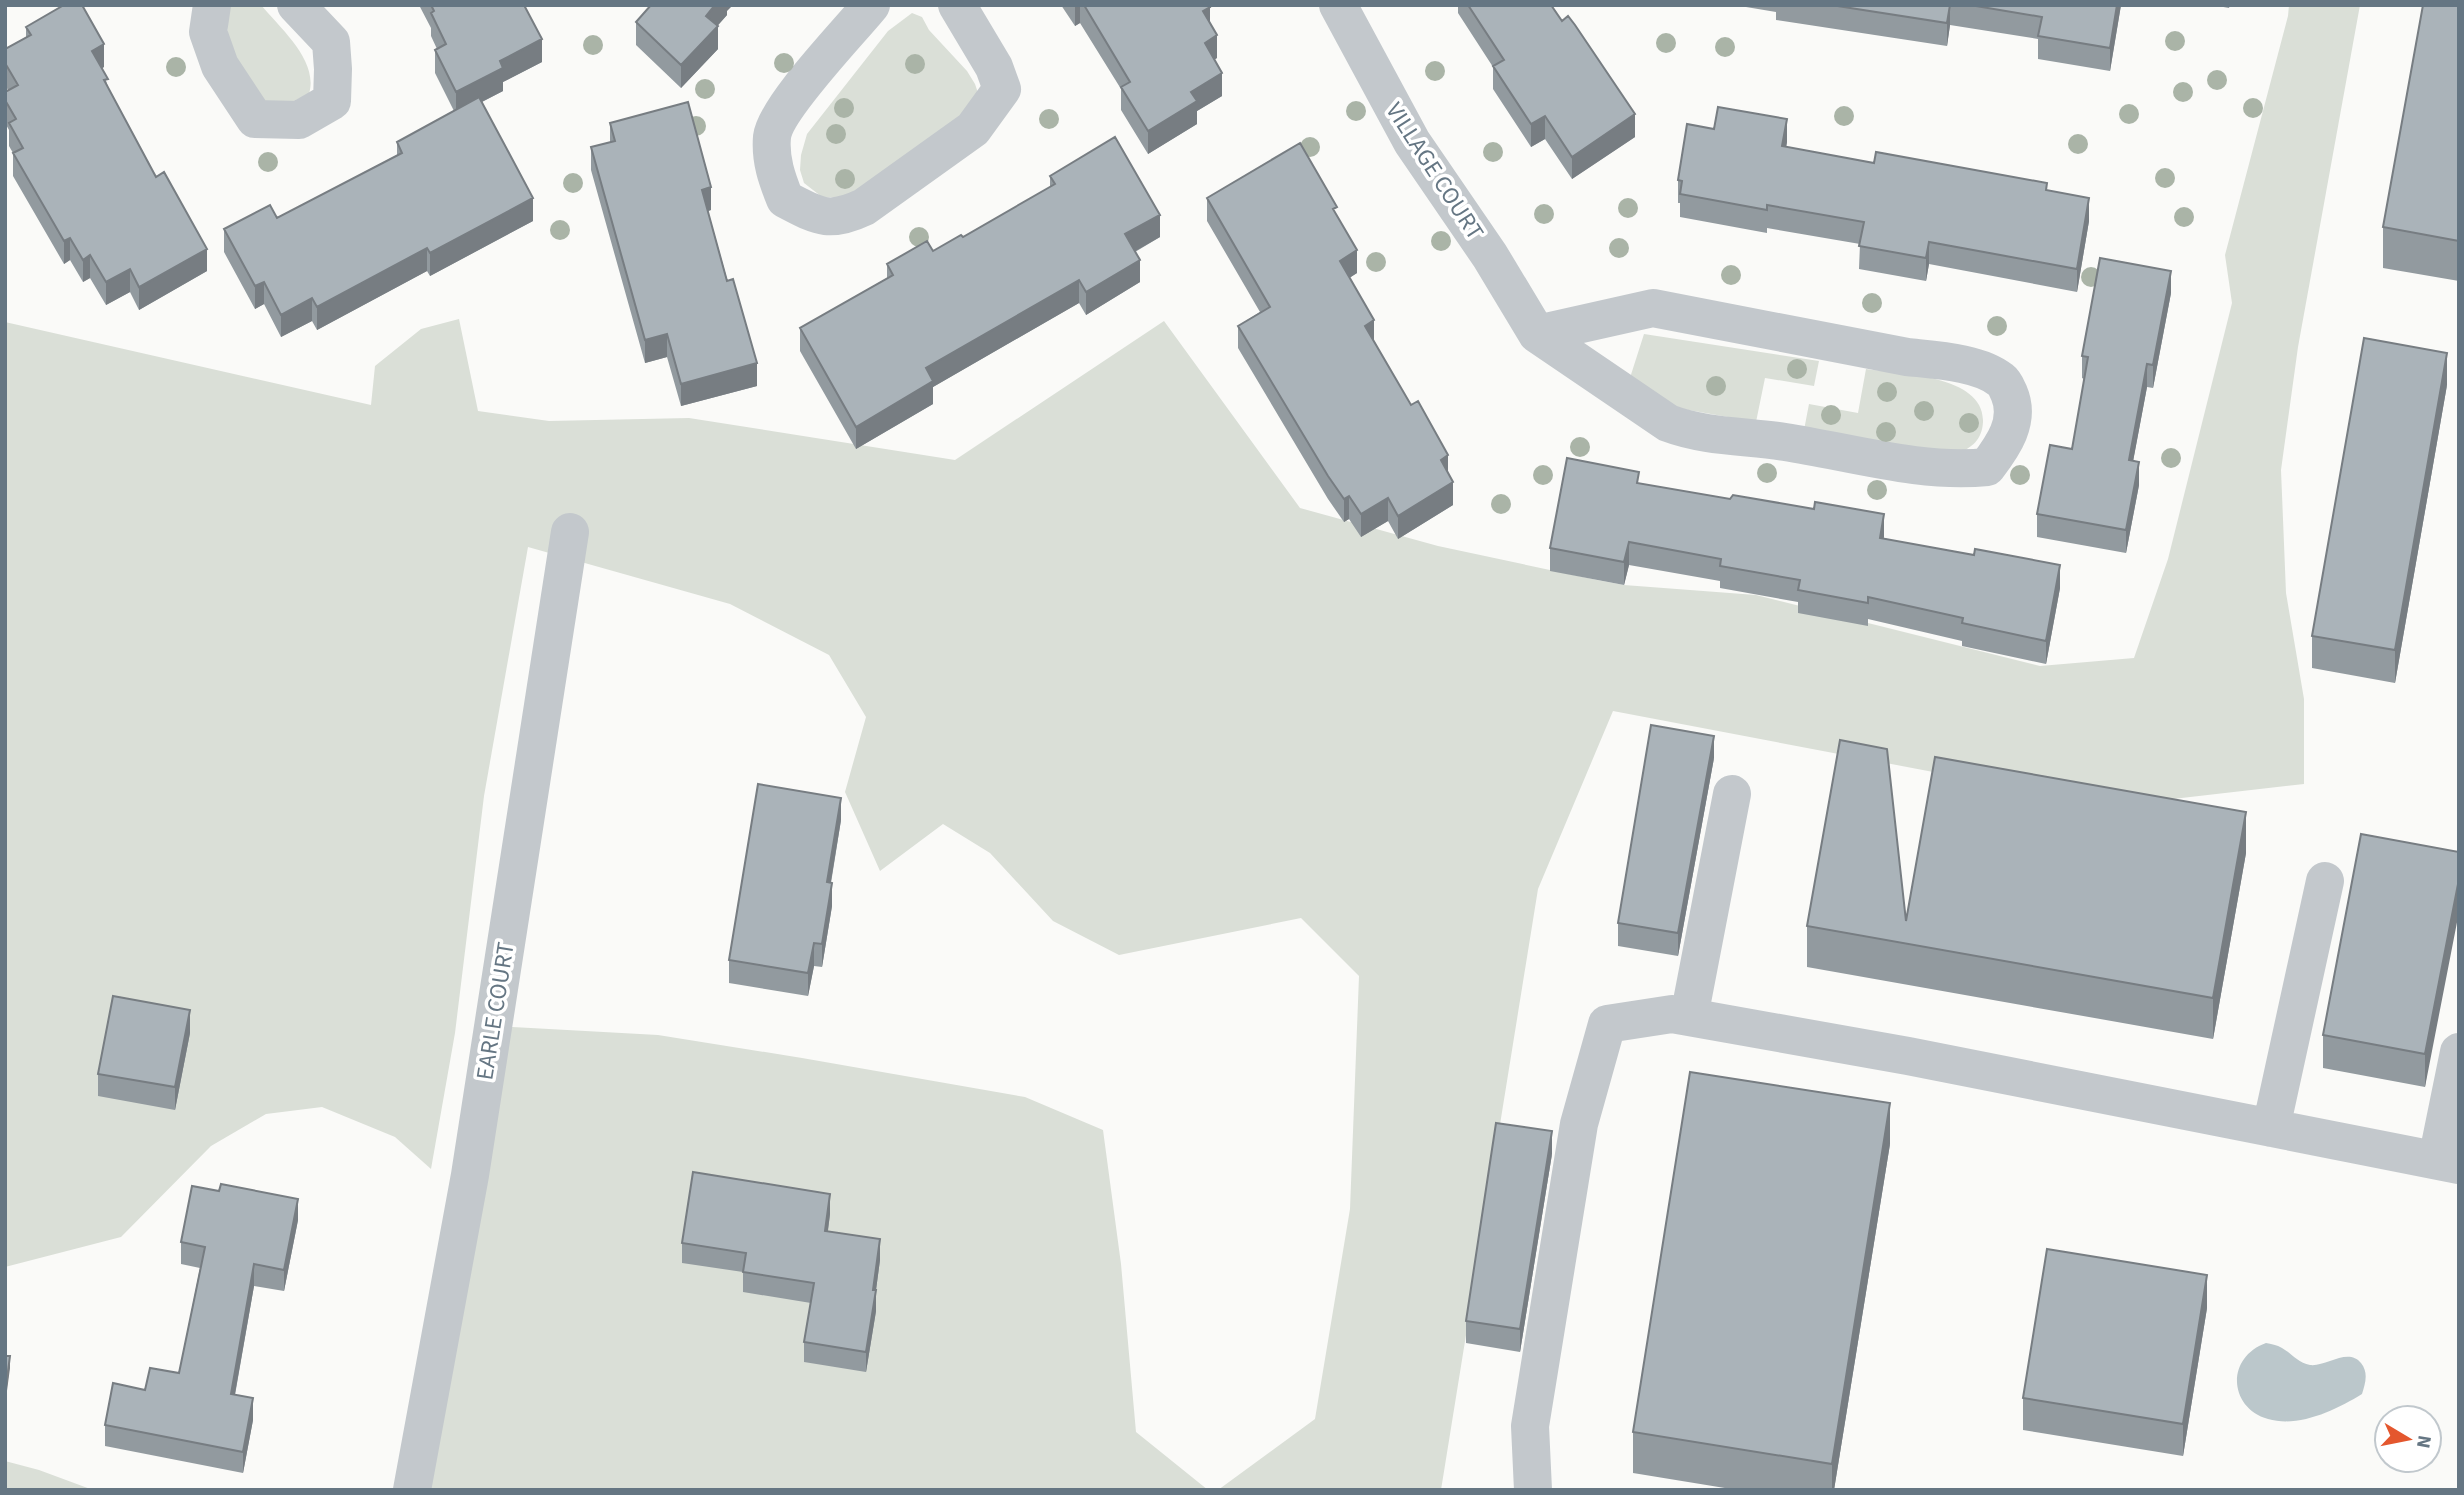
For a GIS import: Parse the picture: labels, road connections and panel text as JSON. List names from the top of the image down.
{
  "streets": {
    "street": ["VILLAGE COURT", "EARLE COURT"]
  },
  "north": "right"
}
